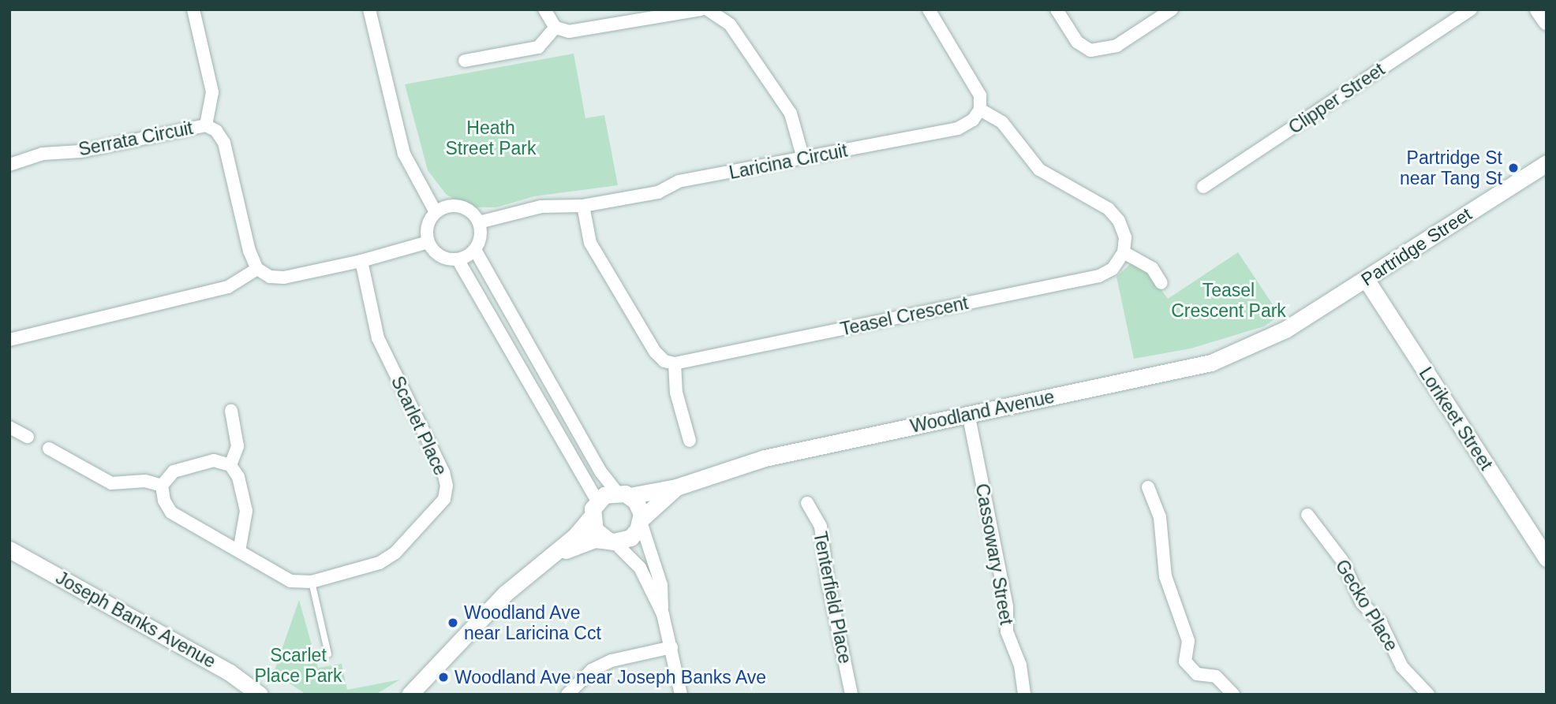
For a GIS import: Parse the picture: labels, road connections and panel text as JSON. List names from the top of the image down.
{
  "streets": {
    "street": [
      "Clipper Street",
      "Serrata Circuit",
      "Laricina Circuit",
      "Partridge Street",
      "Teasel Crescent",
      "Woodland Avenue",
      "Lorikeet Street",
      "Scarlet Place",
      "Cassowary Street",
      "Tenterfield Place",
      "Gecko Place",
      "Joseph Banks Avenue"
    ]
  },
  "crossings": [
    ["Partridge Street", "Woodland Avenue"],
    ["Partridge Street", "Lorikeet Street"],
    ["Woodland Avenue", "Cassowary Street"]
  ],
  "parks": ["Heath Street Park", "Teasel Crescent Park", "Scarlet Place Park"],
  "places": ["Partridge St near Tang St", "Woodland Ave near Laricina Cct", "Woodland Ave near Joseph Banks Ave"]
}
